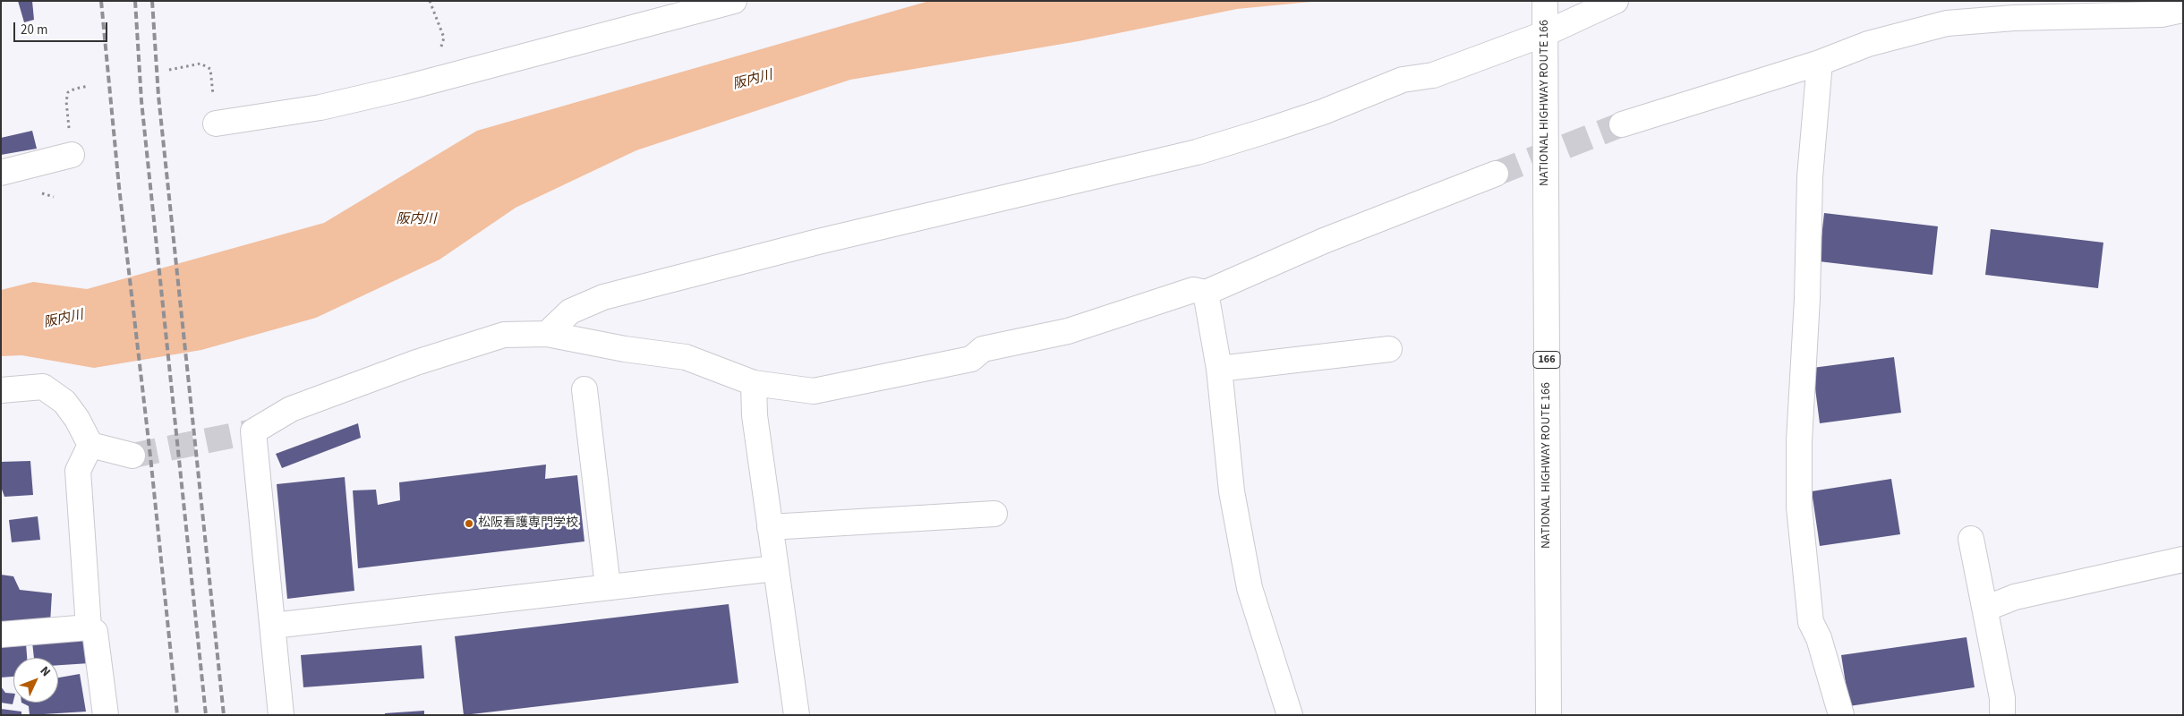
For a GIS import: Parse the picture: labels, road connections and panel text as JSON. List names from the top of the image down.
{
  "streets": {
    "main road": ["NATIONAL HIGHWAY ROUTE 166", "166"]
  },
  "water": ["阪内川"],
  "places": ["松阪看護専門学校"],
  "scale_bar": "20 m",
  "north": "top right"
}
